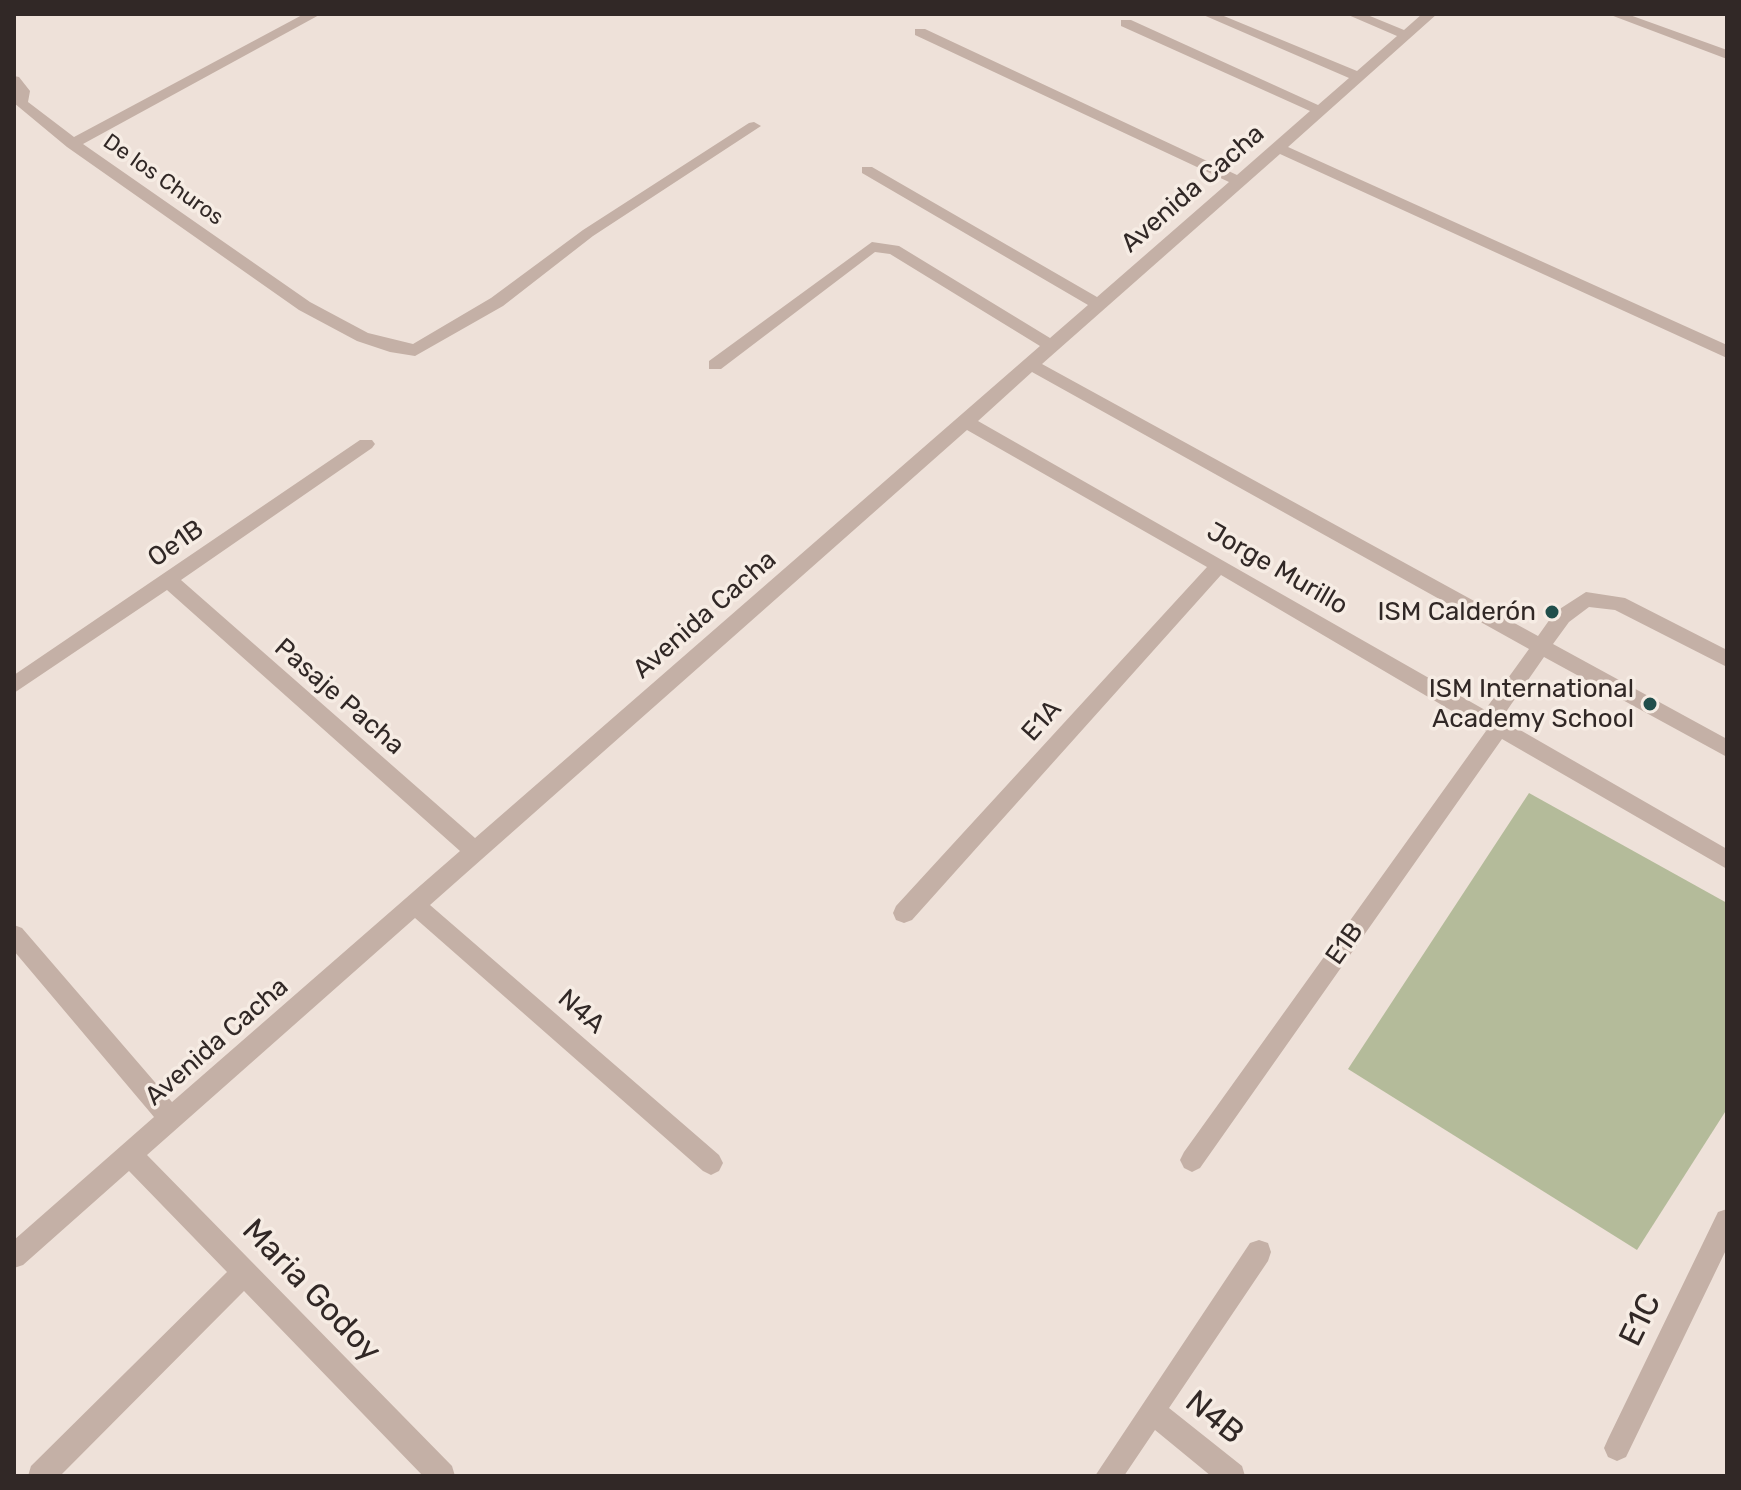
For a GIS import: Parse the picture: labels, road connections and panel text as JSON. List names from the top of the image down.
{
  "streets": {
    "street": [
      "De los Churos",
      "Avenida Cacha",
      "Oe1B",
      "Jorge Murillo",
      "Pasaje Pacha",
      "E1A",
      "E1B",
      "N4A",
      "Maria Godoy",
      "E1C",
      "N4B"
    ]
  },
  "crossings": [
    ["Avenida Cacha", "Jorge Murillo"],
    ["Avenida Cacha", "Pasaje Pacha"],
    ["Avenida Cacha", "N4A"],
    ["Avenida Cacha", "Maria Godoy"],
    ["Oe1B", "Pasaje Pacha"],
    ["Jorge Murillo", "E1A"],
    ["Jorge Murillo", "E1B"]
  ],
  "places": ["ISM Calderón", "ISM International Academy School"]
}
